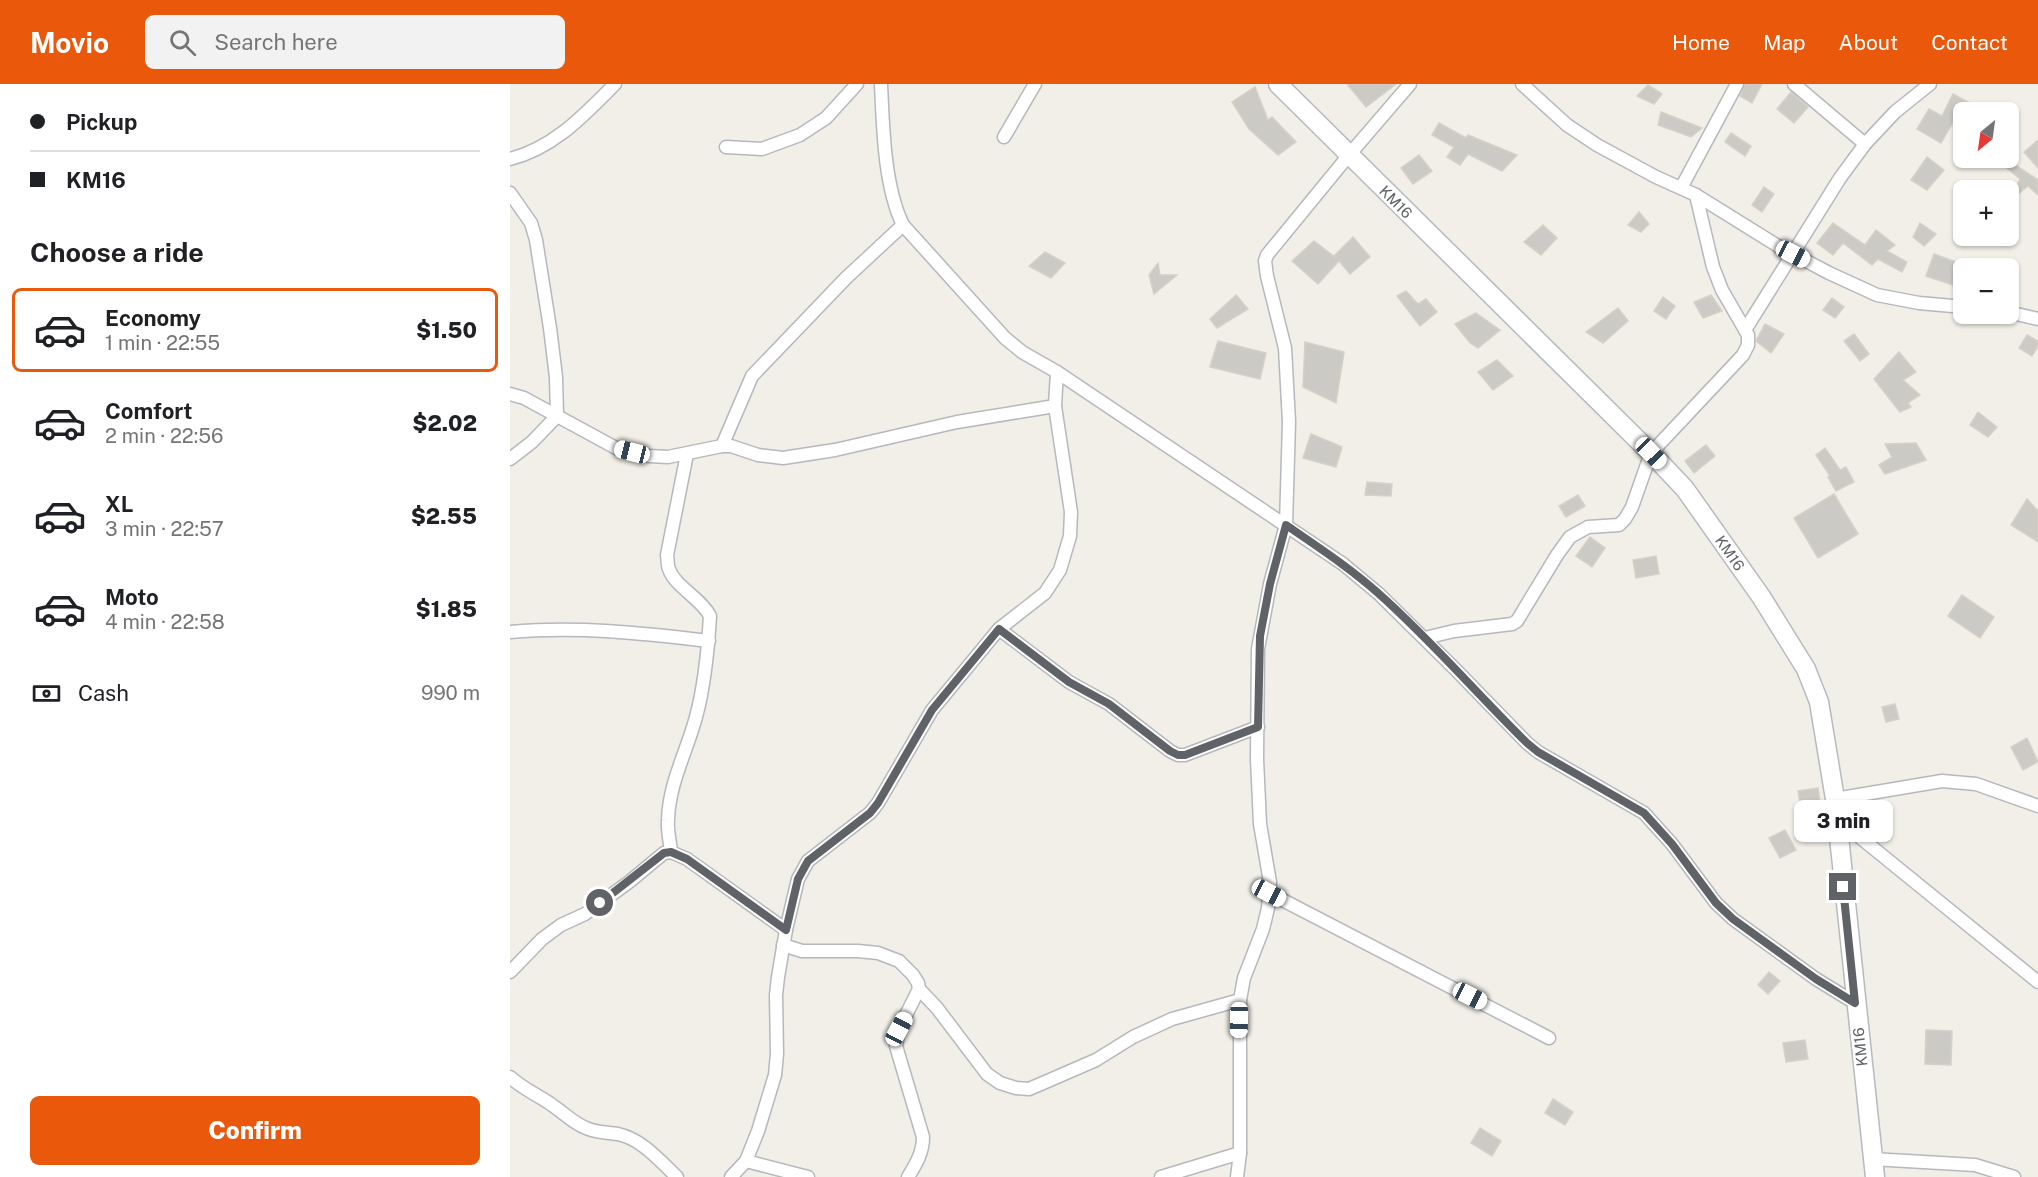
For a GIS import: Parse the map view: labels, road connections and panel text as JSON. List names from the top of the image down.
{
  "streets": {
    "street": ["KM16"]
  },
  "north": "bottom left",
  "page": {
    "header": "Movio",
    "search": "Search here",
    "nav": [
      "Home",
      "Map",
      "About",
      "Contact"
    ],
    "banner": ["Pickup", "KM16"],
    "map_buttons": ["+", "−"],
    "heading": "Choose a ride",
    "list": [
      {
        "name": "Economy",
        "note": "1 min · 22:55",
        "value": "$1.50"
      },
      {
        "name": "Comfort",
        "note": "2 min · 22:56",
        "value": "$2.02"
      },
      {
        "name": "XL",
        "note": "3 min · 22:57",
        "value": "$2.55"
      },
      {
        "name": "Moto",
        "note": "4 min · 22:58",
        "value": "$1.85"
      }
    ],
    "pay": ["Cash", "990 m"],
    "bubble": "3 min",
    "buttons": "Confirm"
  }
}
